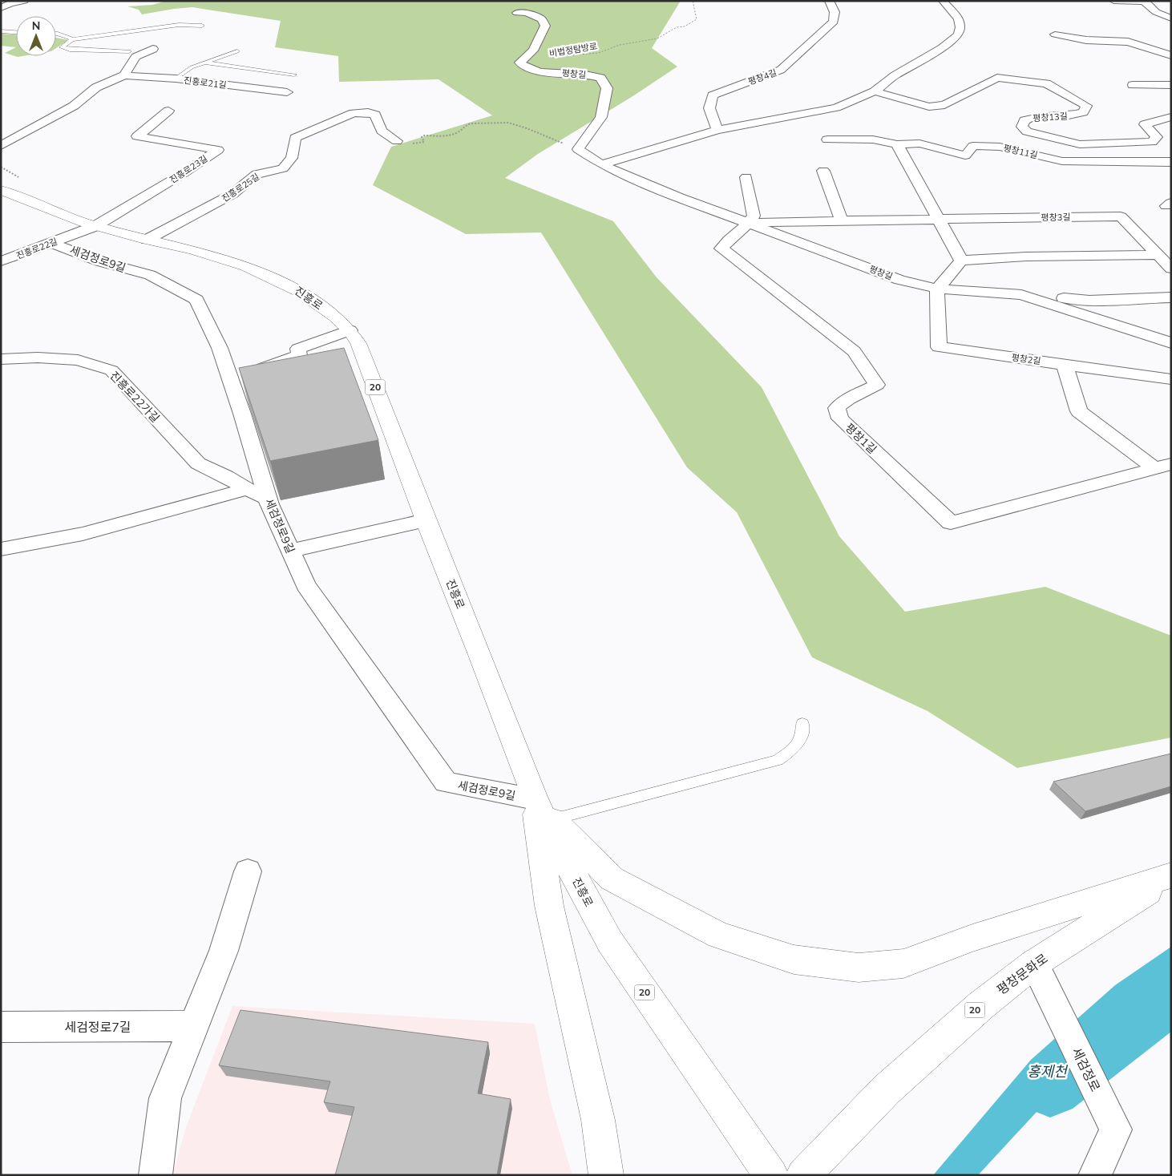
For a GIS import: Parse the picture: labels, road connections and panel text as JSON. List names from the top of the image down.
{
  "streets": {
    "main road": ["진흥로", "20", "평창문화로"],
    "street": [
      "평창길",
      "평창4길",
      "진흥로21길",
      "평창13길",
      "평창11길",
      "진흥로23길",
      "진흥로25길",
      "평창3길",
      "진흥로22길",
      "세검정로9길",
      "평창2길",
      "진흥로22가길",
      "평창1길",
      "세검정로7길",
      "세검정로"
    ],
    "path": ["비법정탐방로"]
  },
  "crossings": [
    ["비법정탐방로", "평창길"],
    ["평창길", "평창3길"],
    ["평창길", "평창2길"],
    ["평창길", "평창1길"],
    ["진흥로23길", "진흥로22길"],
    ["진흥로23길", "진흥로"],
    ["진흥로25길", "진흥로"],
    ["평창3길", "평창1길"],
    ["진흥로22길", "세검정로9길"],
    ["진흥로22길", "진흥로"],
    ["세검정로9길", "진흥로"],
    ["세검정로9길", "진흥로22가길"],
    ["평창문화로", "세검정로"]
  ],
  "water": ["홍제천"],
  "north": "top"
}
